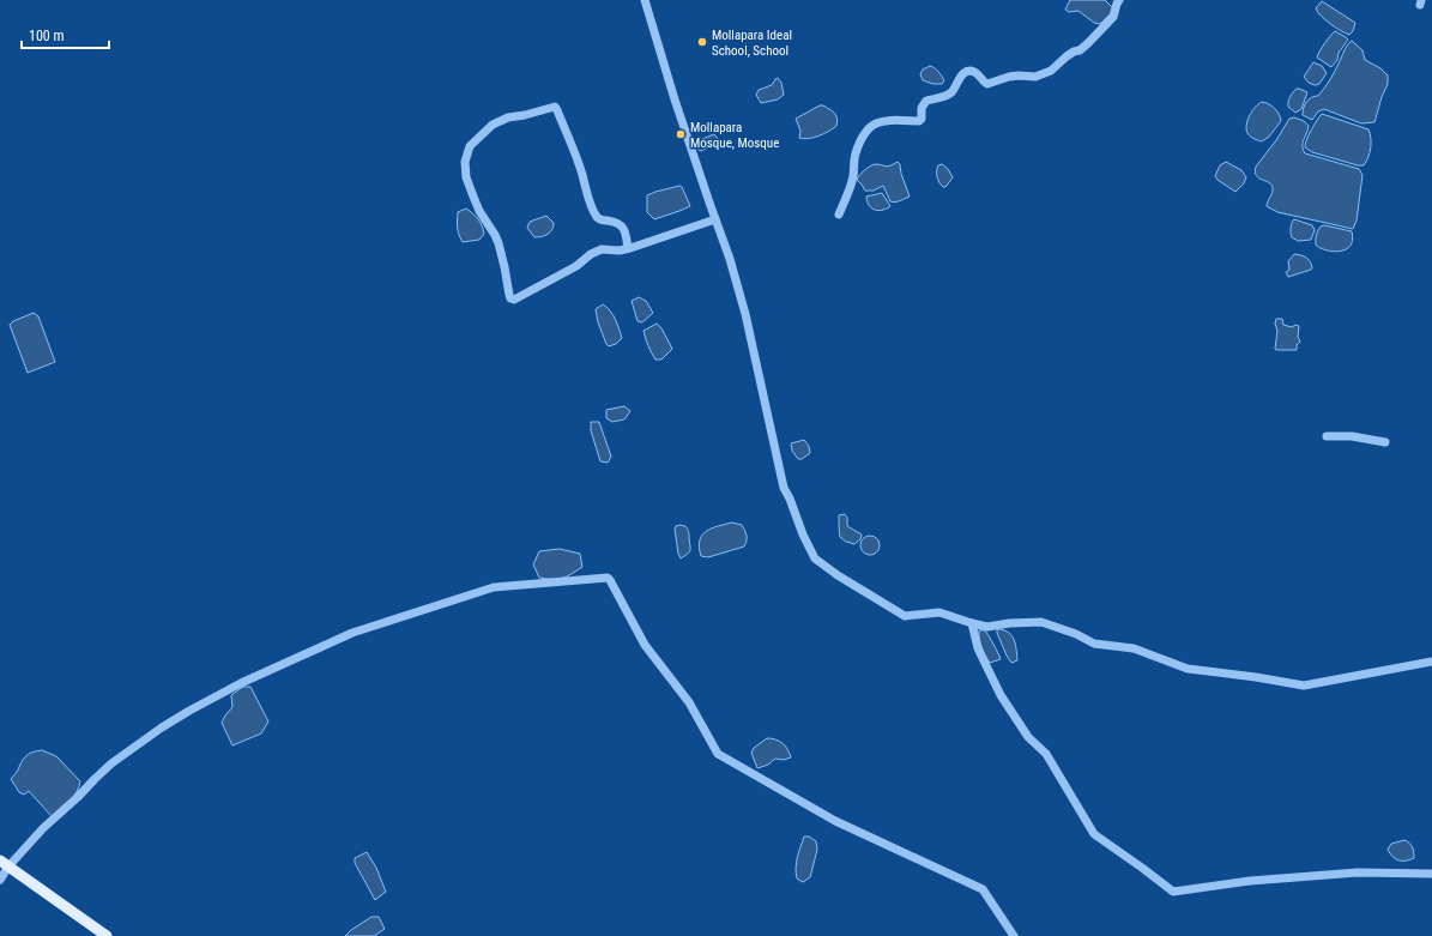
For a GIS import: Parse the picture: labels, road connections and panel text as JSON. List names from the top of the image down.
{
  "places": ["Mollapara Ideal School, School", "Mollapara Mosque, Mosque"],
  "scale_bar": "100 m"
}
